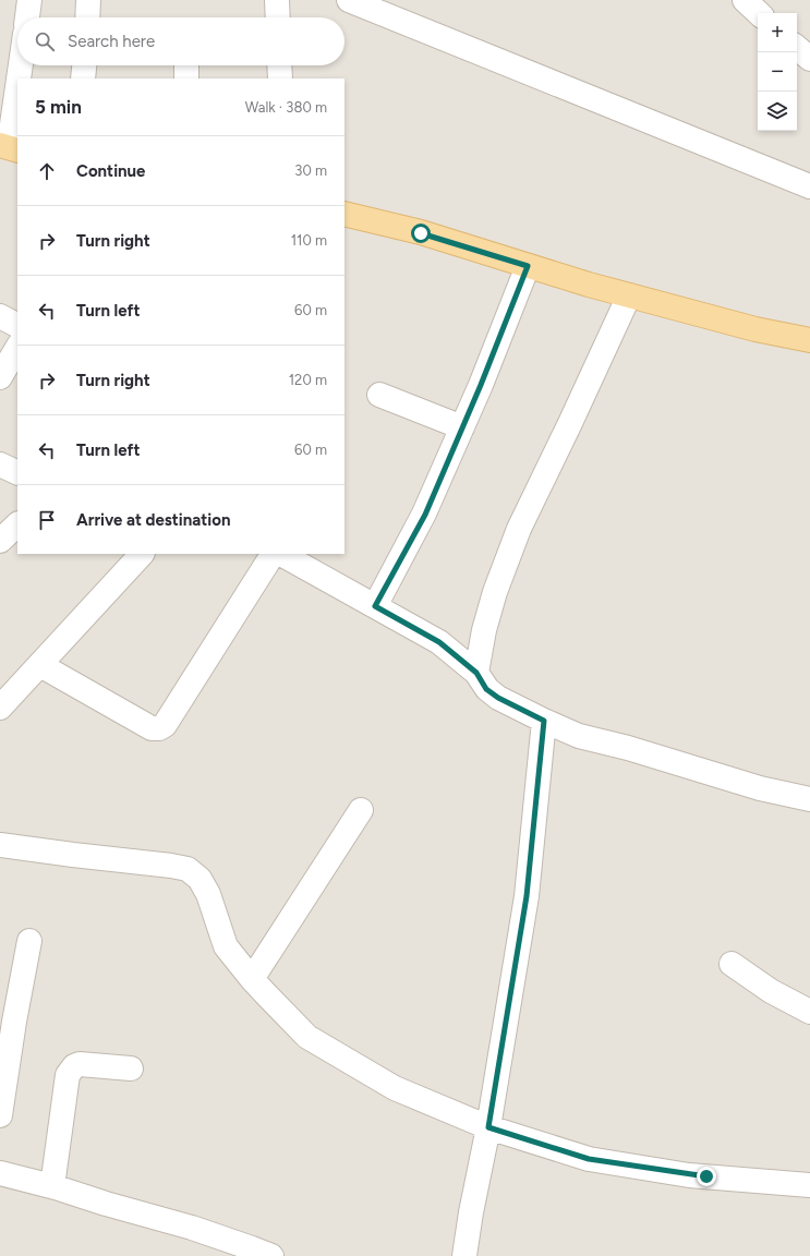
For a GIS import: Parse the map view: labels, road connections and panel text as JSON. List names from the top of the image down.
{
  "page": {
    "map_buttons": ["+", "−"],
    "search": "Search here",
    "heading": ["5 min", "Walk · 380 m"],
    "list": [
      ["Continue", "30 m"],
      ["Turn right", "110 m"],
      ["Turn left", "60 m"],
      ["Turn right", "120 m"],
      ["Turn left", "60 m"],
      "Arrive at destination"
    ]
  }
}
